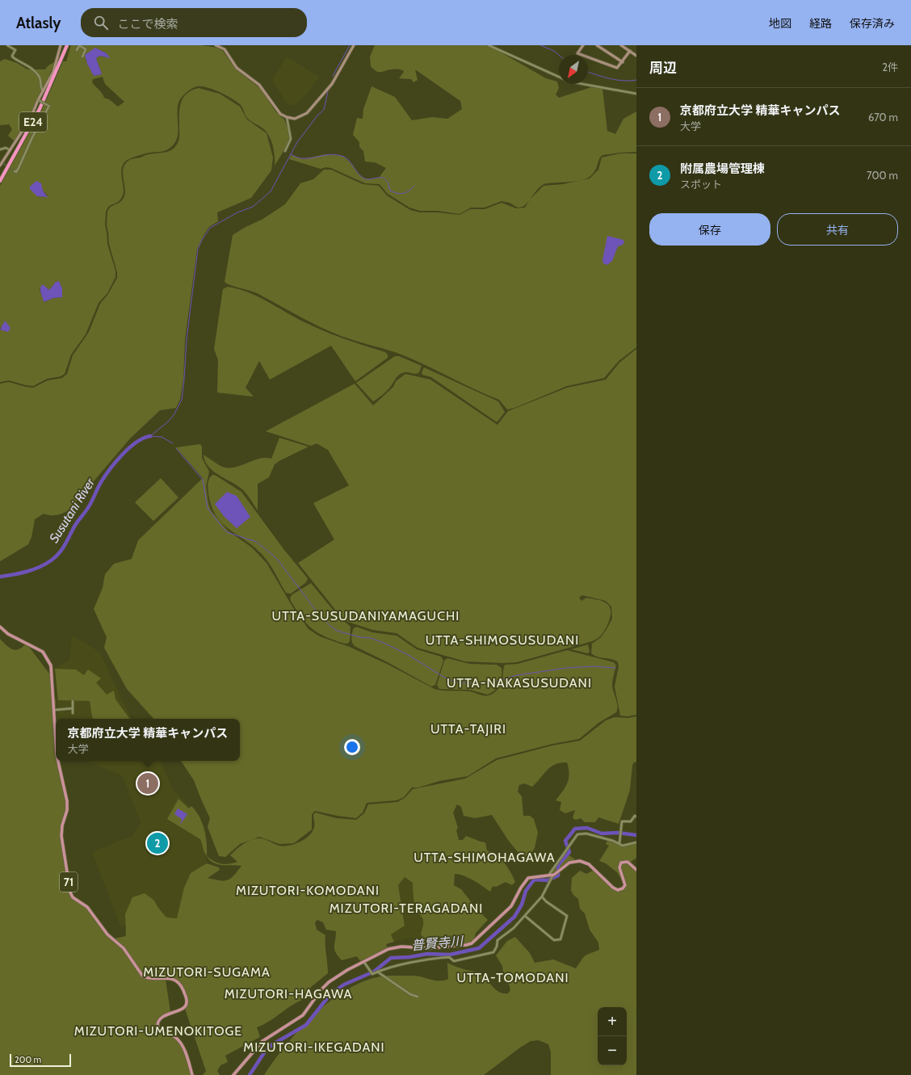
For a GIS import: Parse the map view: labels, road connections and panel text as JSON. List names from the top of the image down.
{
  "streets": {
    "highway": ["E24"],
    "main road": ["71"]
  },
  "districts": [
    "UTTA-SUSUDANIYAMAGUCHI",
    "UTTA-SHIMOSUSUDANI",
    "UTTA-NAKASUSUDANI",
    "UTTA-TAJIRI",
    "UTTA-SHIMOHAGAWA",
    "MIZUTORI-KOMODANI",
    "MIZUTORI-TERAGADANI",
    "MIZUTORI-SUGAMA",
    "UTTA-TOMODANI",
    "MIZUTORI-HAGAWA",
    "MIZUTORI-UMENOKITOGE",
    "MIZUTORI-IKEGADANI"
  ],
  "water": ["Susutani River", "普賢寺川"],
  "scale_bar": "200 m",
  "north": "bottom left",
  "page": {
    "header": "Atlasly",
    "search": "ここで検索",
    "nav": ["地図", "経路", "保存済み"],
    "heading": ["周辺", "2件"],
    "list": [
      {
        "mark": "1",
        "name": "京都府立大学 精華キャンパス",
        "note": "大学",
        "value": "670 m"
      },
      {
        "mark": "2",
        "name": "附属農場管理棟",
        "note": "スポット",
        "value": "700 m"
      }
    ],
    "buttons": ["保存", "共有"],
    "popup": ["京都府立大学 精華キャンパス", "大学"],
    "pins": ["1", "2"],
    "map_buttons": ["+", "−"],
    "scale": "200 m"
  }
}
